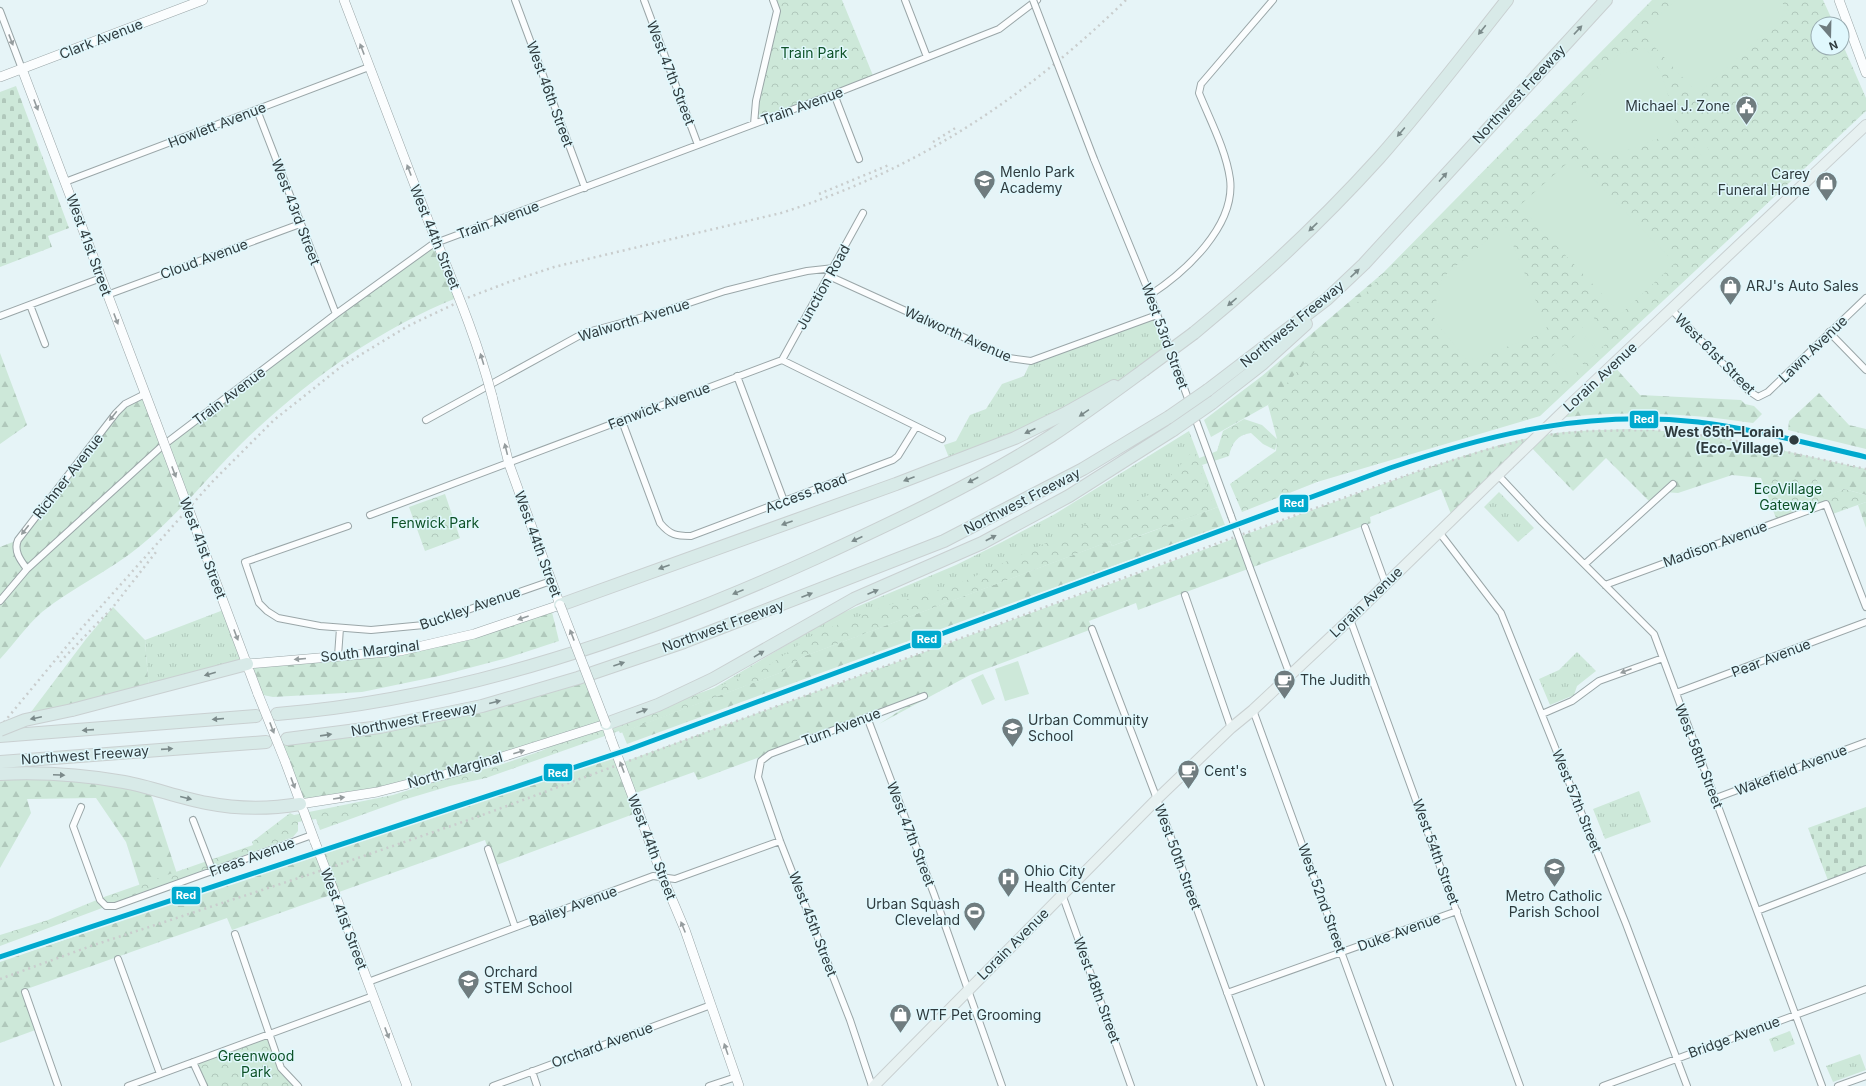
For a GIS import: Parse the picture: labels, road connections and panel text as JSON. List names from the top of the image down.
{
  "streets": {
    "highway": ["Northwest Freeway"],
    "main road": ["Lorain Avenue"],
    "street": [
      "Clark Avenue",
      "West 47th Street",
      "West 46th Street",
      "Train Avenue",
      "Howlett Avenue",
      "West 43rd Street",
      "West 44th Street",
      "West 41st Street",
      "Cloud Avenue",
      "Junction Road",
      "Walworth Avenue",
      "West 53rd Street",
      "Lawn Avenue",
      "West 61st Street",
      "Fenwick Avenue",
      "Richner Avenue",
      "Access Road",
      "Madison Avenue",
      "Buckley Avenue",
      "South Marginal",
      "Pear Avenue",
      "Turn Avenue",
      "West 58th Street",
      "North Marginal",
      "Wakefield Avenue",
      "West 57th Street",
      "West 54th Street",
      "Freas Avenue",
      "West 50th Street",
      "West 52nd Street",
      "Bailey Avenue",
      "West 45th Street",
      "Duke Avenue",
      "West 48th Street",
      "Bridge Avenue",
      "Orchard Avenue"
    ]
  },
  "crossings": [
    ["Clark Avenue", "West 41st Street"],
    ["West 47th Street", "Train Avenue"],
    ["West 47th Street", "Lorain Avenue"],
    ["West 47th Street", "Turn Avenue"],
    ["West 46th Street", "Train Avenue"],
    ["Train Avenue", "West 43rd Street"],
    ["Train Avenue", "Richner Avenue"],
    ["Howlett Avenue", "West 43rd Street"],
    ["Howlett Avenue", "West 44th Street"],
    ["Howlett Avenue", "West 41st Street"],
    ["West 43rd Street", "Cloud Avenue"],
    ["West 44th Street", "Fenwick Avenue"],
    ["West 44th Street", "Buckley Avenue"],
    ["West 44th Street", "South Marginal"],
    ["West 44th Street", "North Marginal"],
    ["West 44th Street", "Bailey Avenue"],
    ["West 44th Street", "Orchard Avenue"],
    ["West 41st Street", "Cloud Avenue"],
    ["West 41st Street", "Richner Avenue"],
    ["West 41st Street", "South Marginal"],
    ["West 41st Street", "North Marginal"],
    ["West 41st Street", "Freas Avenue"],
    ["West 41st Street", "Bailey Avenue"],
    ["Junction Road", "Walworth Avenue"],
    ["Junction Road", "Fenwick Avenue"],
    ["Walworth Avenue", "West 53rd Street"],
    ["West 53rd Street", "Lorain Avenue"],
    ["Lawn Avenue", "West 61st Street"],
    ["West 61st Street", "Lorain Avenue"],
    ["Lorain Avenue", "West 58th Street"],
    ["Lorain Avenue", "West 57th Street"],
    ["Lorain Avenue", "West 54th Street"],
    ["Lorain Avenue", "West 50th Street"],
    ["Lorain Avenue", "West 52nd Street"],
    ["Lorain Avenue", "West 45th Street"],
    ["Lorain Avenue", "West 48th Street"],
    ["Fenwick Avenue", "Access Road"],
    ["Madison Avenue", "West 58th Street"],
    ["Pear Avenue", "West 58th Street"],
    ["Turn Avenue", "West 45th Street"],
    ["West 58th Street", "Wakefield Avenue"],
    ["West 58th Street", "Bridge Avenue"],
    ["West 57th Street", "Bridge Avenue"],
    ["West 54th Street", "Duke Avenue"],
    ["West 50th Street", "Duke Avenue"],
    ["West 52nd Street", "Duke Avenue"],
    ["Bailey Avenue", "West 45th Street"]
  ],
  "one_way": [
    "West 44th Street",
    "West 41st Street",
    "Richner Avenue",
    "South Marginal",
    "North Marginal"
  ],
  "parks": [
    "Train Park",
    "EcoVillage Gateway",
    "Fenwick Park",
    "Greenwood Park"
  ],
  "places": {
    "public building": ["Michael J. Zone"],
    "school or university": [
      "Menlo Park Academy",
      "Urban Community School",
      "Metro Catholic Parish School",
      "Orchard STEM School"
    ],
    "shop": ["Carey Funeral Home", "ARJ's Auto Sales", "WTF Pet Grooming"],
    "other": ["West 65th–Lorain (Eco-Village)"],
    "cafe": ["The Judith", "Cent's"],
    "hospital": ["Ohio City Health Center"],
    "sports": ["Urban Squash Cleveland"]
  },
  "lines": ["transit line Red"],
  "north": "bottom"
}
